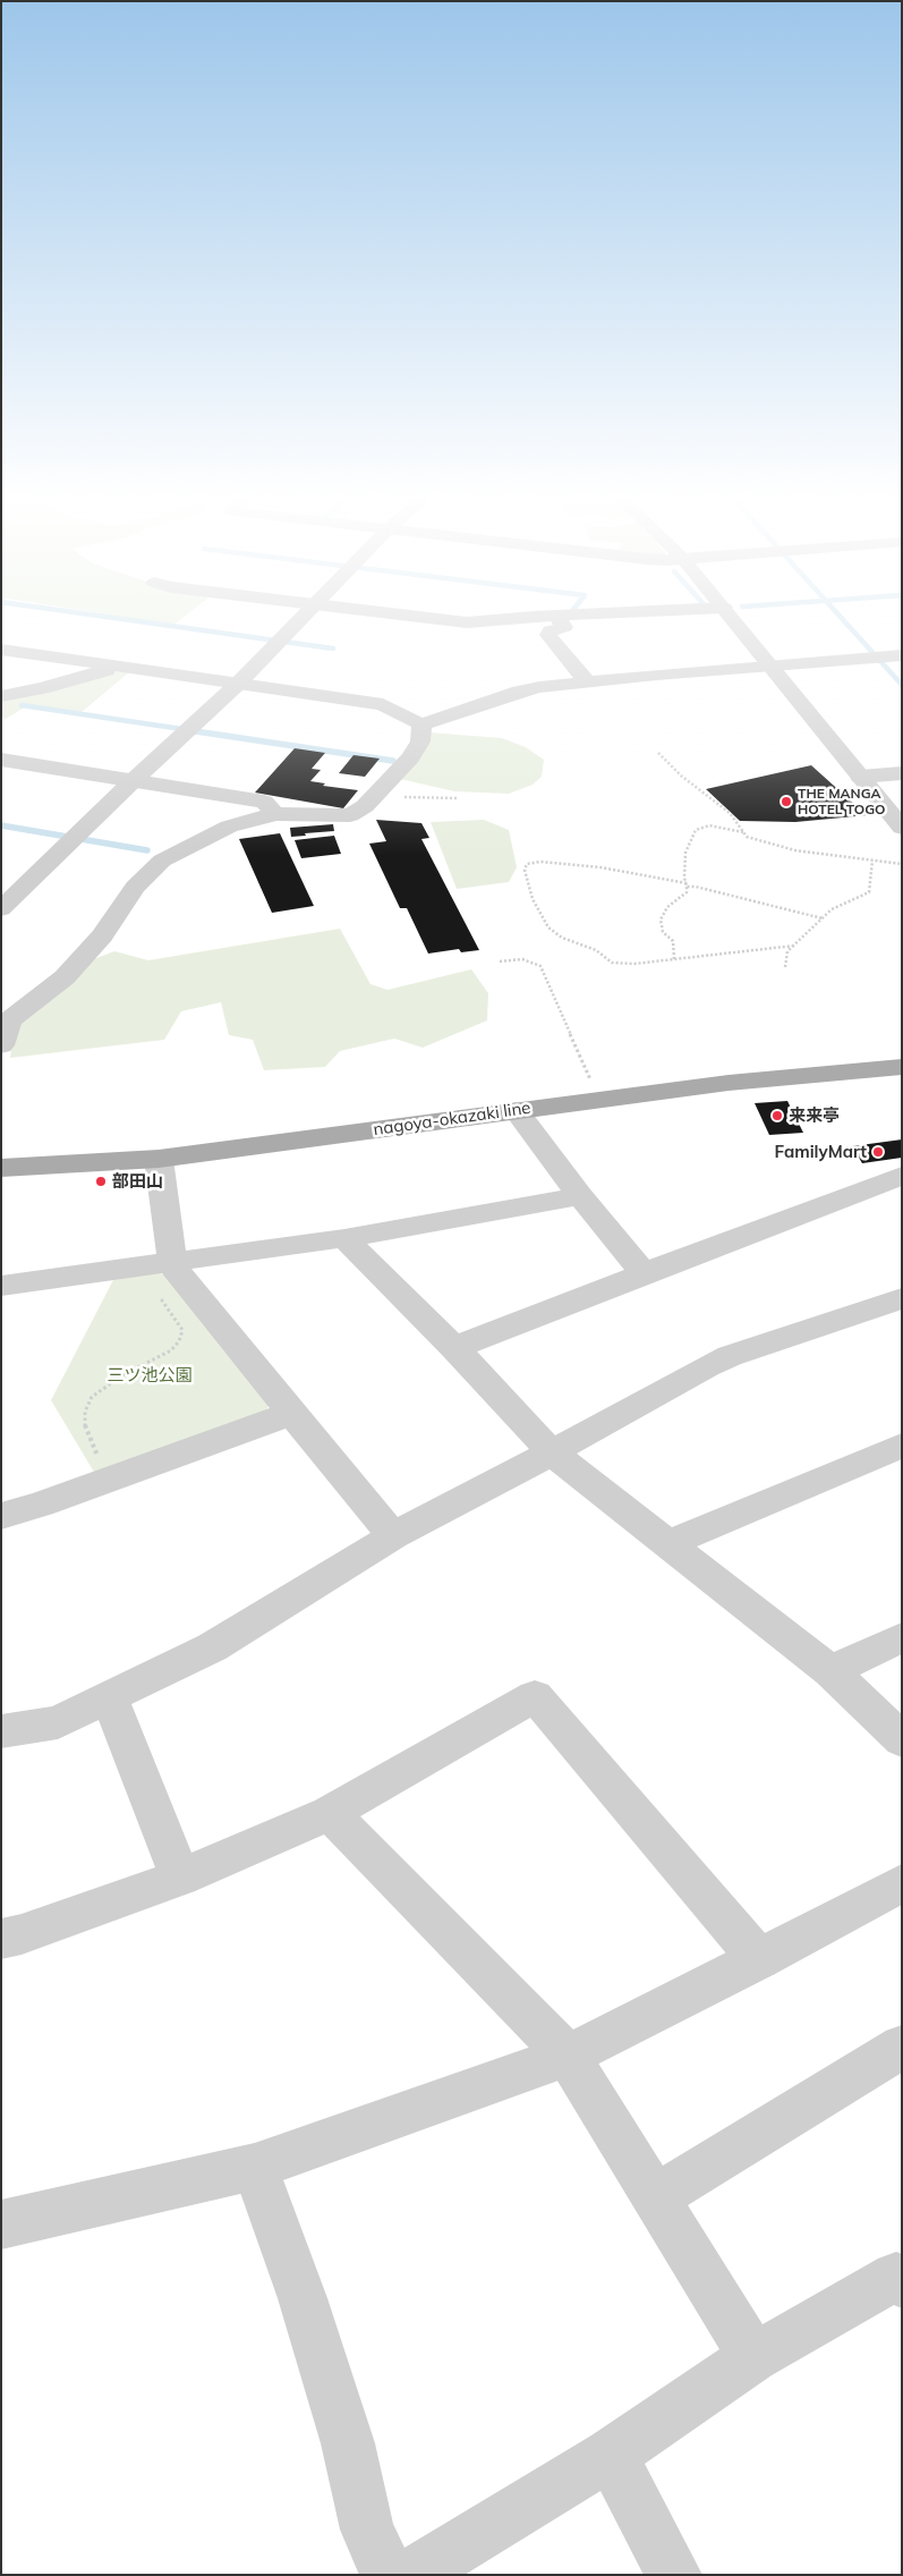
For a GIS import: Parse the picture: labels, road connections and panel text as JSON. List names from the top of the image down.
{
  "streets": {
    "main road": ["nagoya-okazaki line"]
  },
  "parks": ["三ツ池公園"],
  "places": [
    "THE MANGA HOTEL TOGO",
    "来来亭",
    "FamilyMart",
    "部田山"
  ]
}
